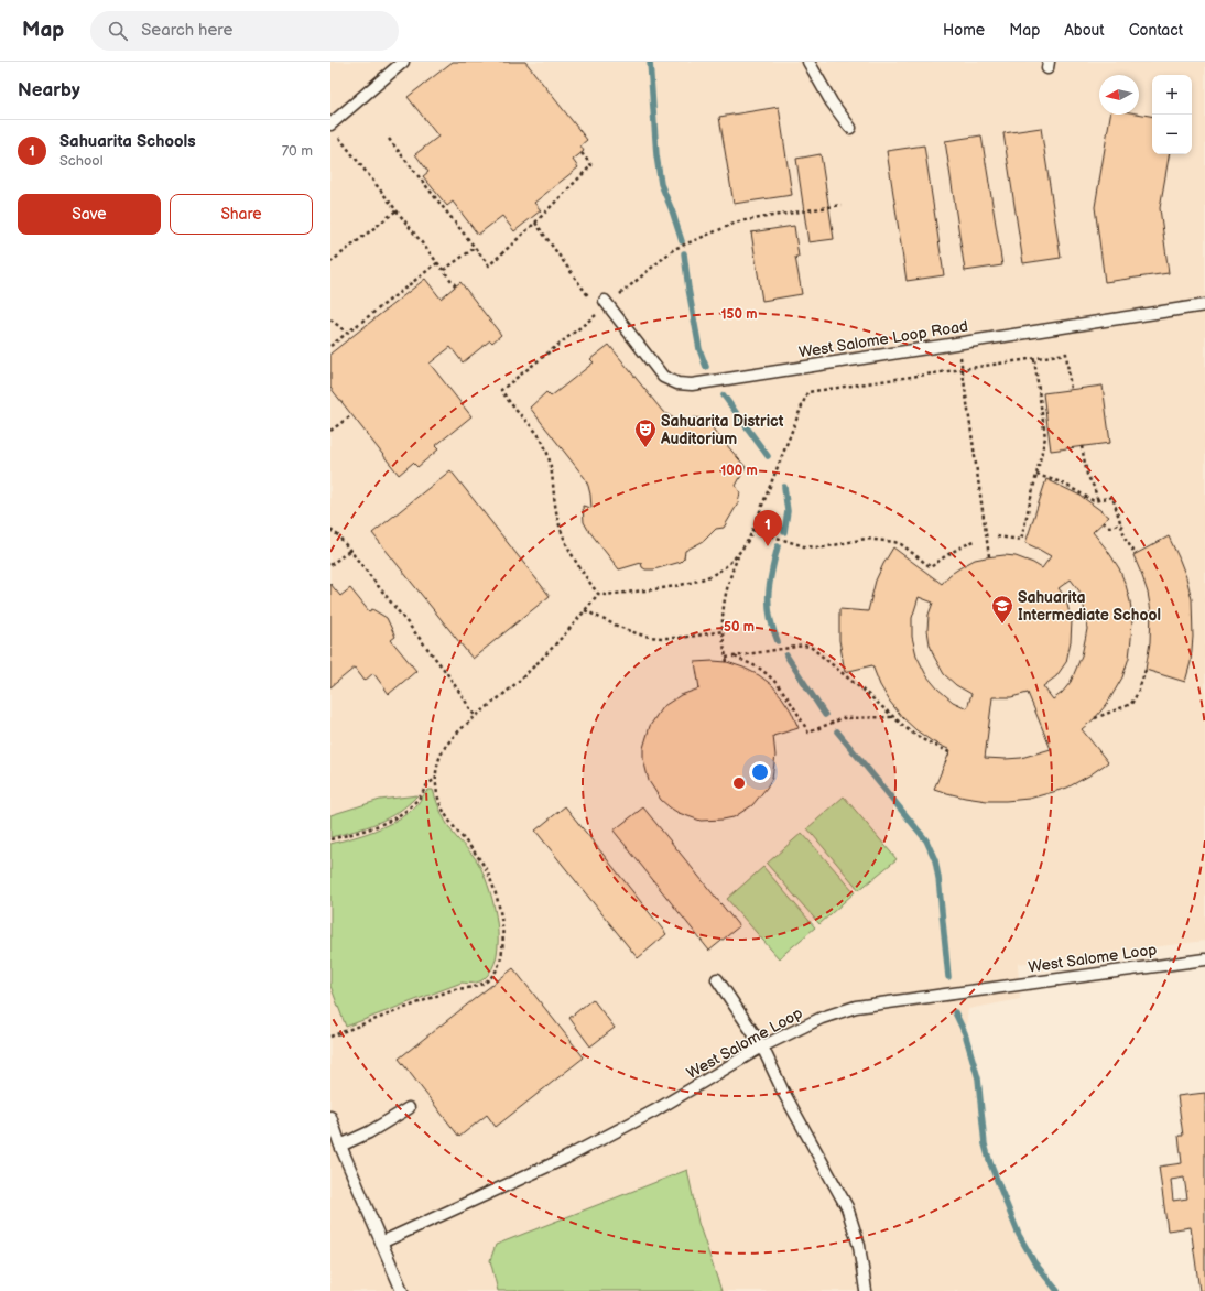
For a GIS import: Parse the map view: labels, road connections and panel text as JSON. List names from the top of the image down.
{
  "streets": {
    "lane": ["West Salome Loop Road", "West Salome Loop"]
  },
  "places": {
    "theatre": ["Sahuarita District Auditorium"],
    "school or university": ["Sahuarita Intermediate School"]
  },
  "north": "left",
  "page": {
    "header": "Map",
    "search": "Search here",
    "nav": [
      "Home",
      "Map",
      "About",
      "Contact"
    ],
    "heading": "Nearby",
    "map_buttons": ["+", "−"],
    "list": [
      {
        "mark": "1",
        "name": "Sahuarita Schools",
        "note": "School",
        "value": "70 m"
      }
    ],
    "buttons": ["Save", "Share"],
    "pins": "1"
  },
  "rings": ["150 m", "100 m", "50 m"]
}
